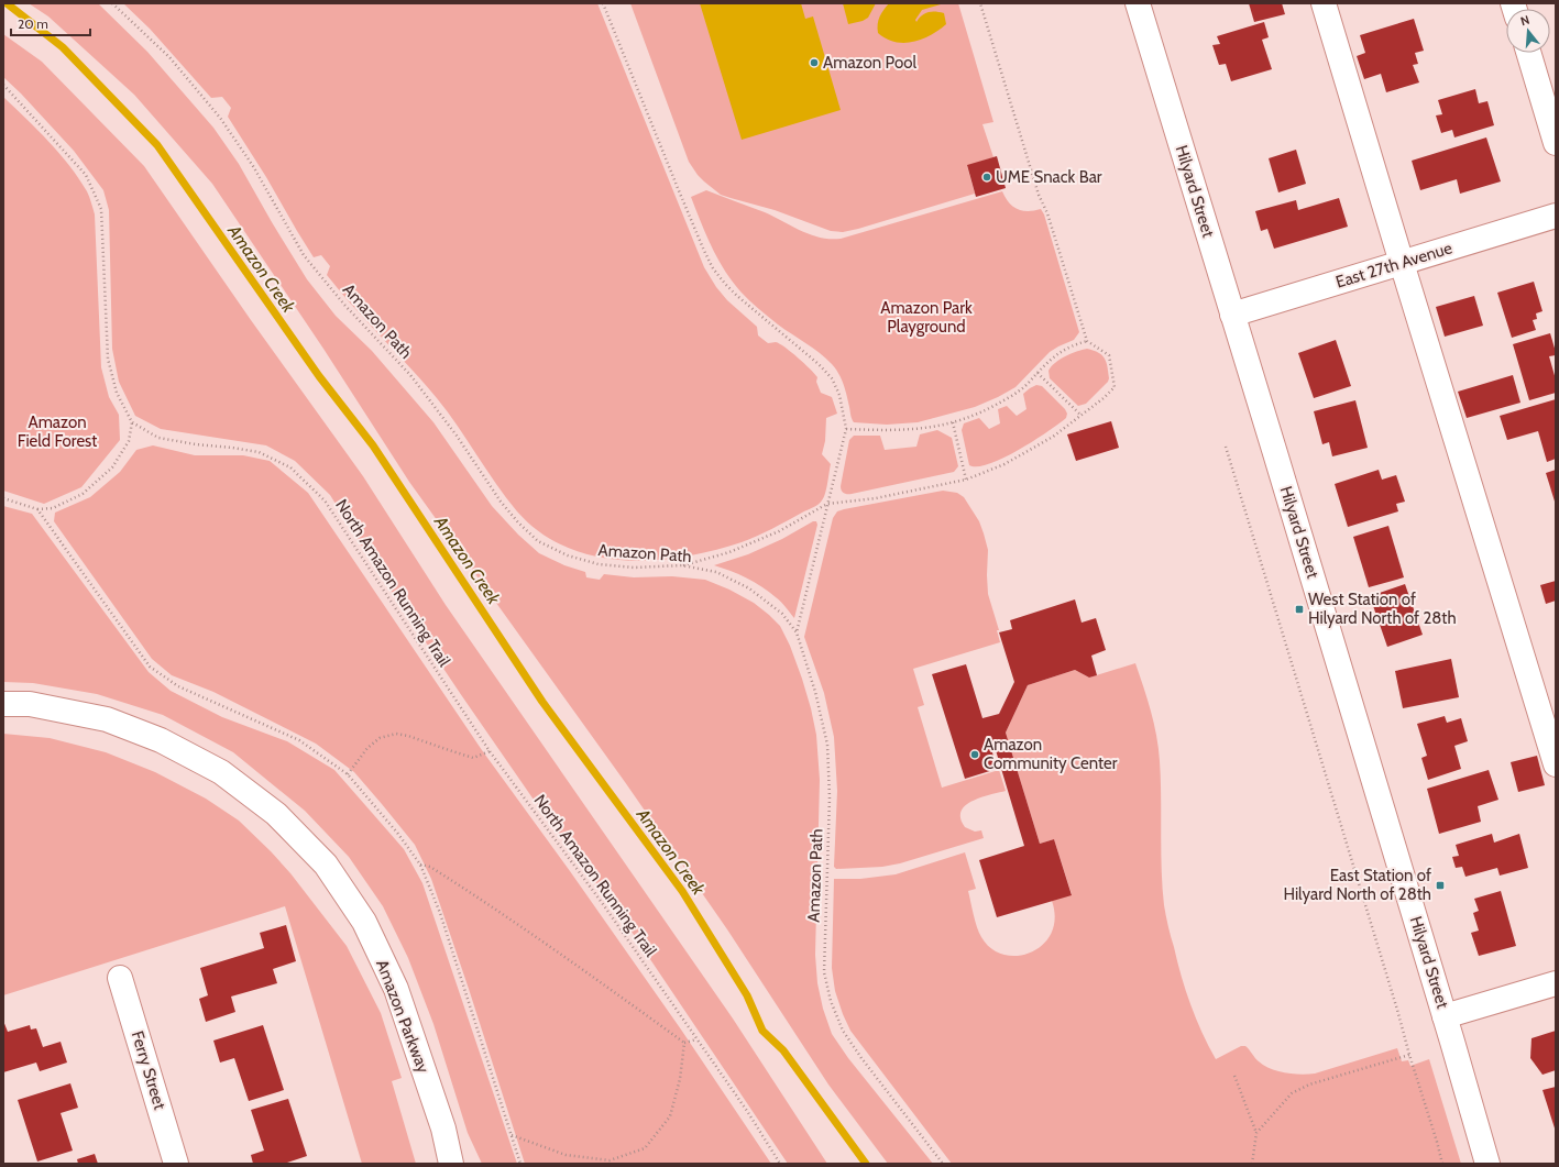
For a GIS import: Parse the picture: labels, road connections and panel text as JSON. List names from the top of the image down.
{
  "streets": {
    "main road": [
      "Hilyard Street",
      "East 27th Avenue",
      "Amazon Parkway",
      "Ferry Street"
    ],
    "path": ["Amazon Path", "North Amazon Running Trail"]
  },
  "crossings": [
    ["Hilyard Street", "East 27th Avenue"]
  ],
  "water": ["Amazon Creek"],
  "parks": ["Amazon Park Playground", "Amazon Field Forest"],
  "places": {
    "other": ["Amazon Pool", "UME Snack Bar", "Amazon Community Center"],
    "transit": ["West Station of Hilyard North of 28th", "East Station of Hilyard North of 28th"]
  },
  "scale_bar": "20 m",
  "north": "top"
}
